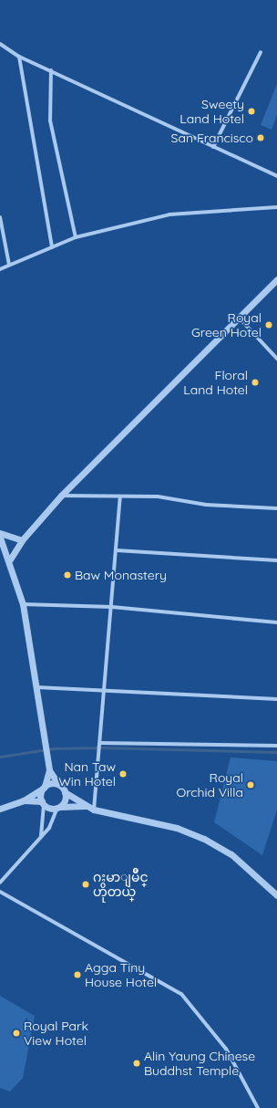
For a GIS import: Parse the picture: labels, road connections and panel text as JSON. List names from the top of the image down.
{
  "places": [
    "Sweety Land Hotel",
    "San Francisco",
    "Royal Green Hotel",
    "Floral Land Hotel",
    "Baw Monastery",
    "Nan Taw Win Hotel",
    "Royal Orchid Villa",
    "ဂႏမာျမိဳင္ ဟိုတယ္",
    "Agga Tiny House Hotel",
    "Royal Park View Hotel",
    "Alin Yaung Chinese Buddhst Temple"
  ]
}
